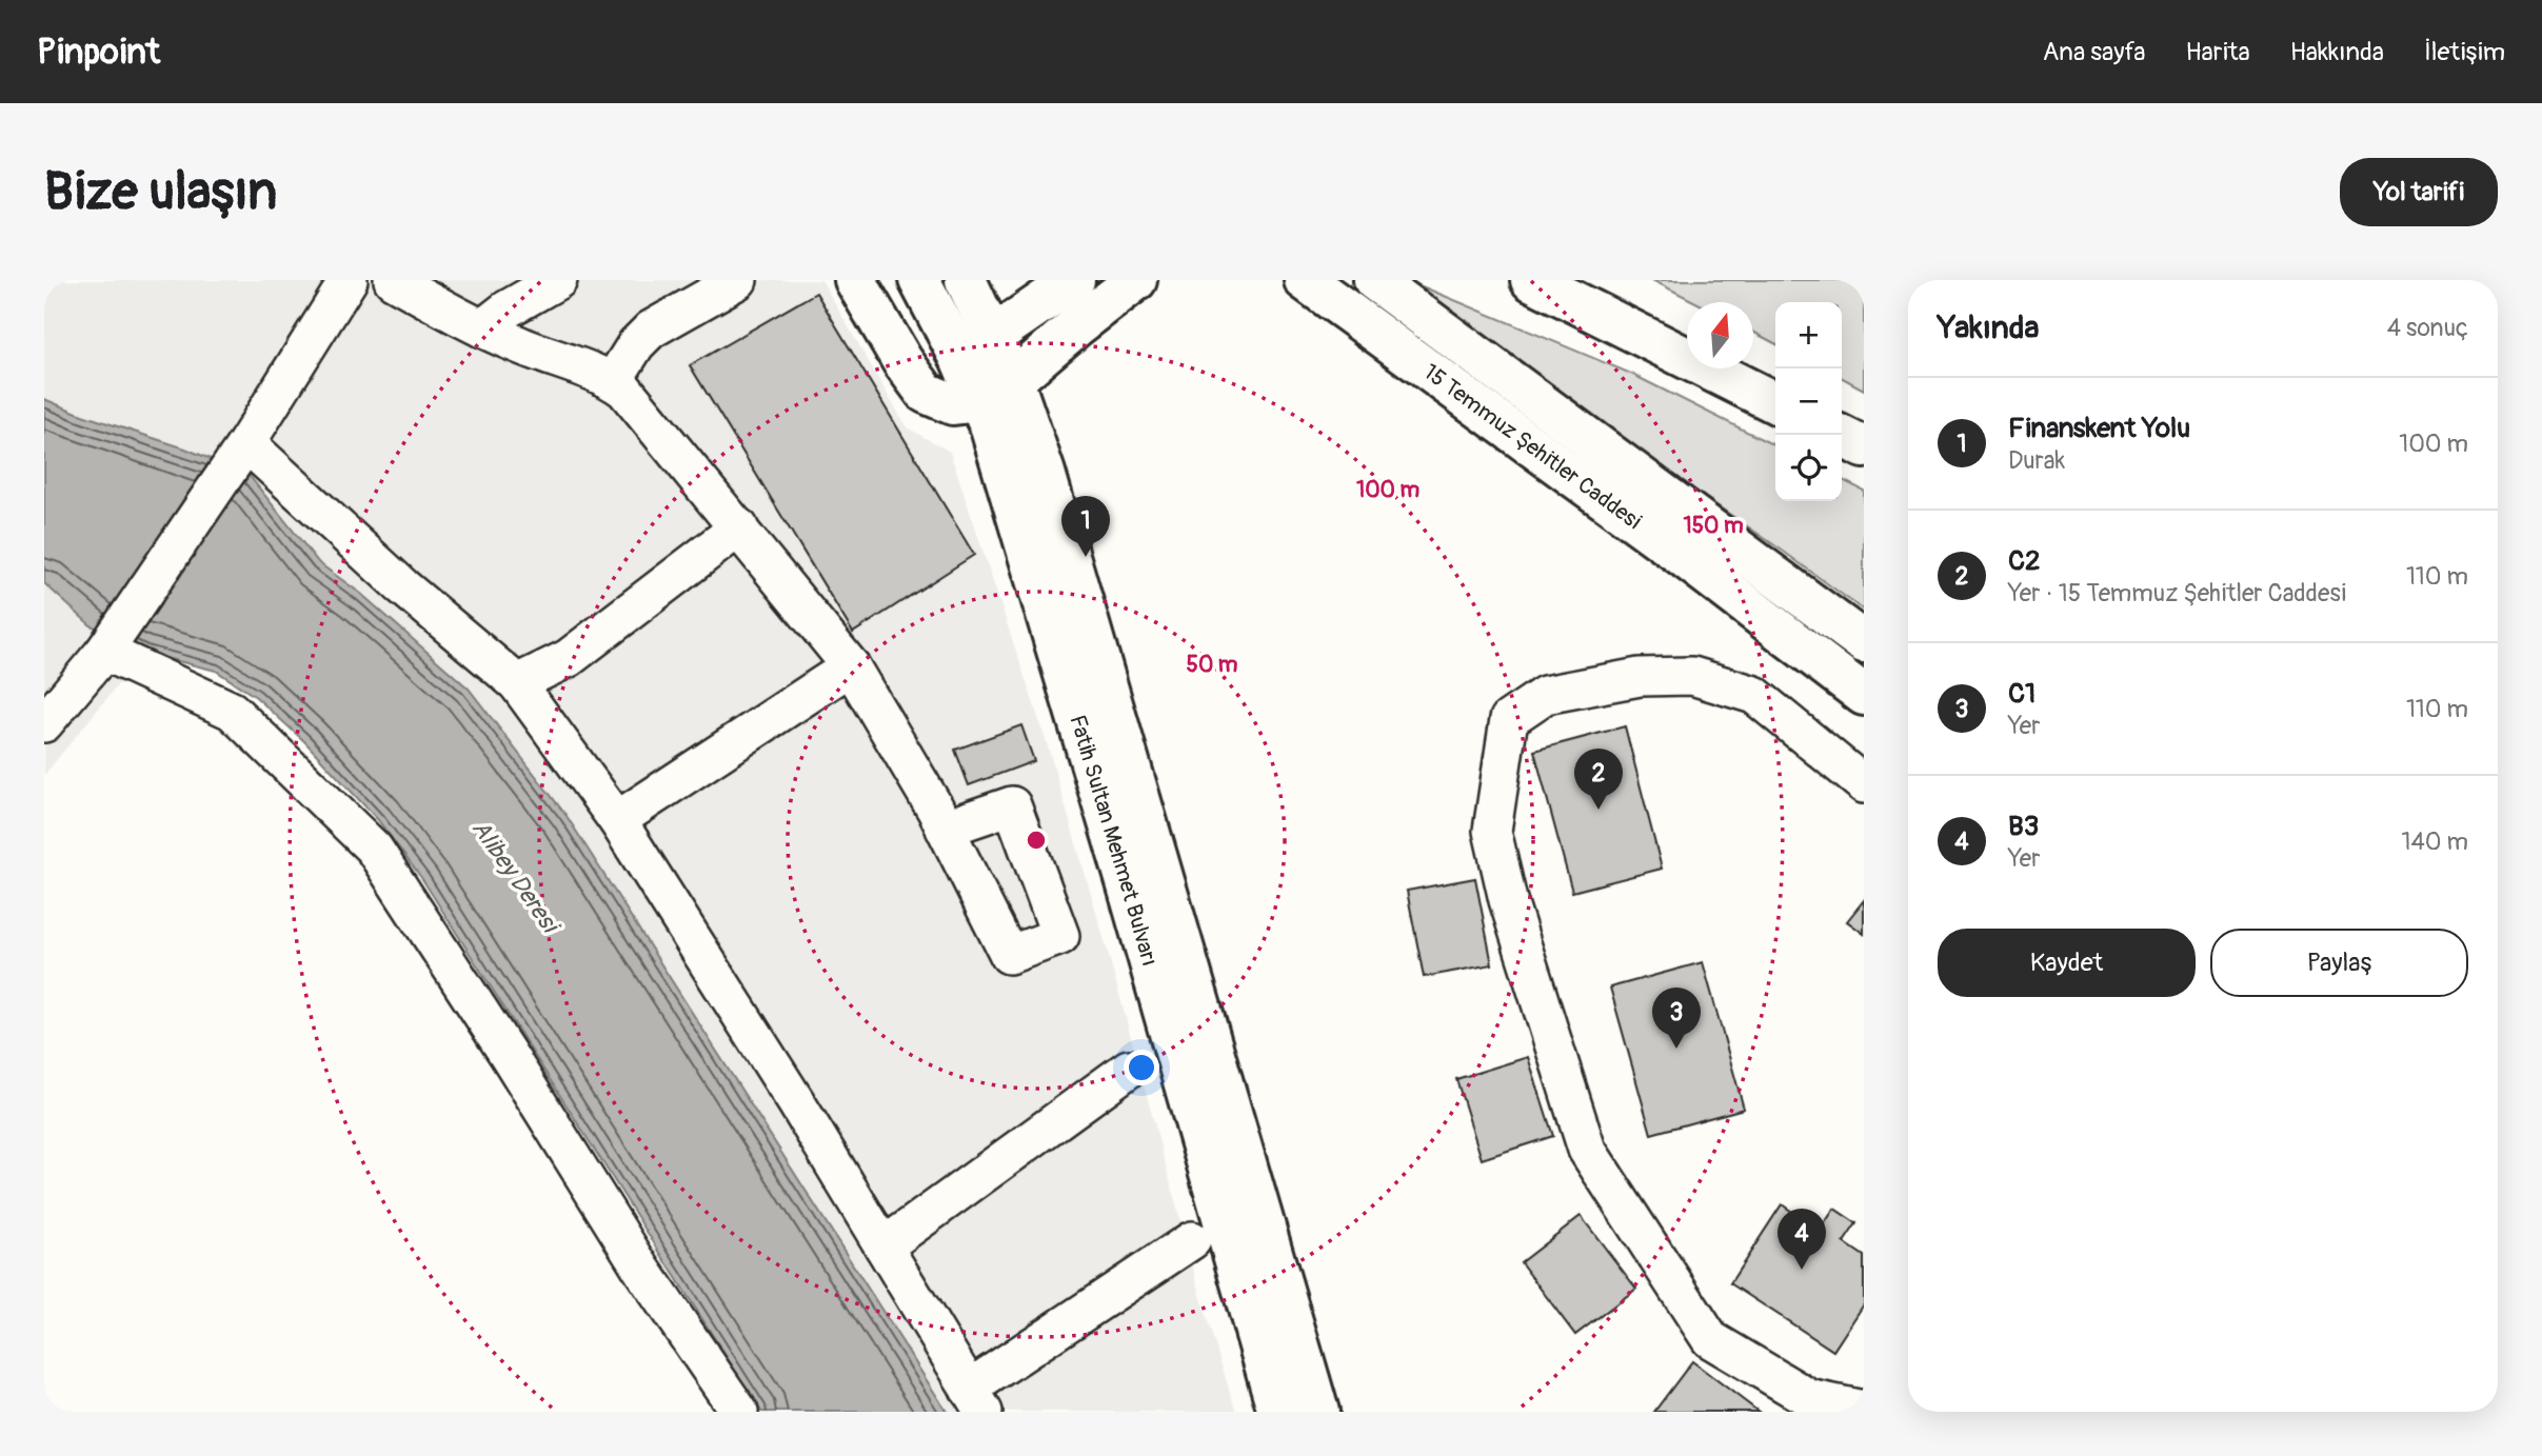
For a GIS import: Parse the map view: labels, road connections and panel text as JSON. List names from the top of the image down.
{
  "streets": {
    "main road": ["15 Temmuz Şehitler Caddesi", "Fatih Sultan Mehmet Bulvarı"]
  },
  "water": ["Alibey Deresi"],
  "north": "top",
  "page": {
    "header": "Pinpoint",
    "nav": [
      "Ana sayfa",
      "Harita",
      "Hakkında",
      "İletişim"
    ],
    "buttons": [
      "Yol tarifi",
      ["Kaydet", "Paylaş"]
    ],
    "title": "Bize ulaşın",
    "heading": ["Yakında", "4 sonuç"],
    "map_buttons": ["+", "−"],
    "list": [
      {
        "mark": "1",
        "name": "Finanskent Yolu",
        "note": "Durak",
        "value": "100 m"
      },
      {
        "mark": "2",
        "name": "C2",
        "note": "Yer · 15 Temmuz Şehitler Caddesi",
        "value": "110 m"
      },
      {
        "mark": "3",
        "name": "C1",
        "note": "Yer",
        "value": "110 m"
      },
      {
        "mark": "4",
        "name": "B3",
        "note": "Yer",
        "value": "140 m"
      }
    ],
    "pins": [
      "1",
      "2",
      "3",
      "4"
    ]
  },
  "rings": ["100 m", "150 m", "50 m"]
}
